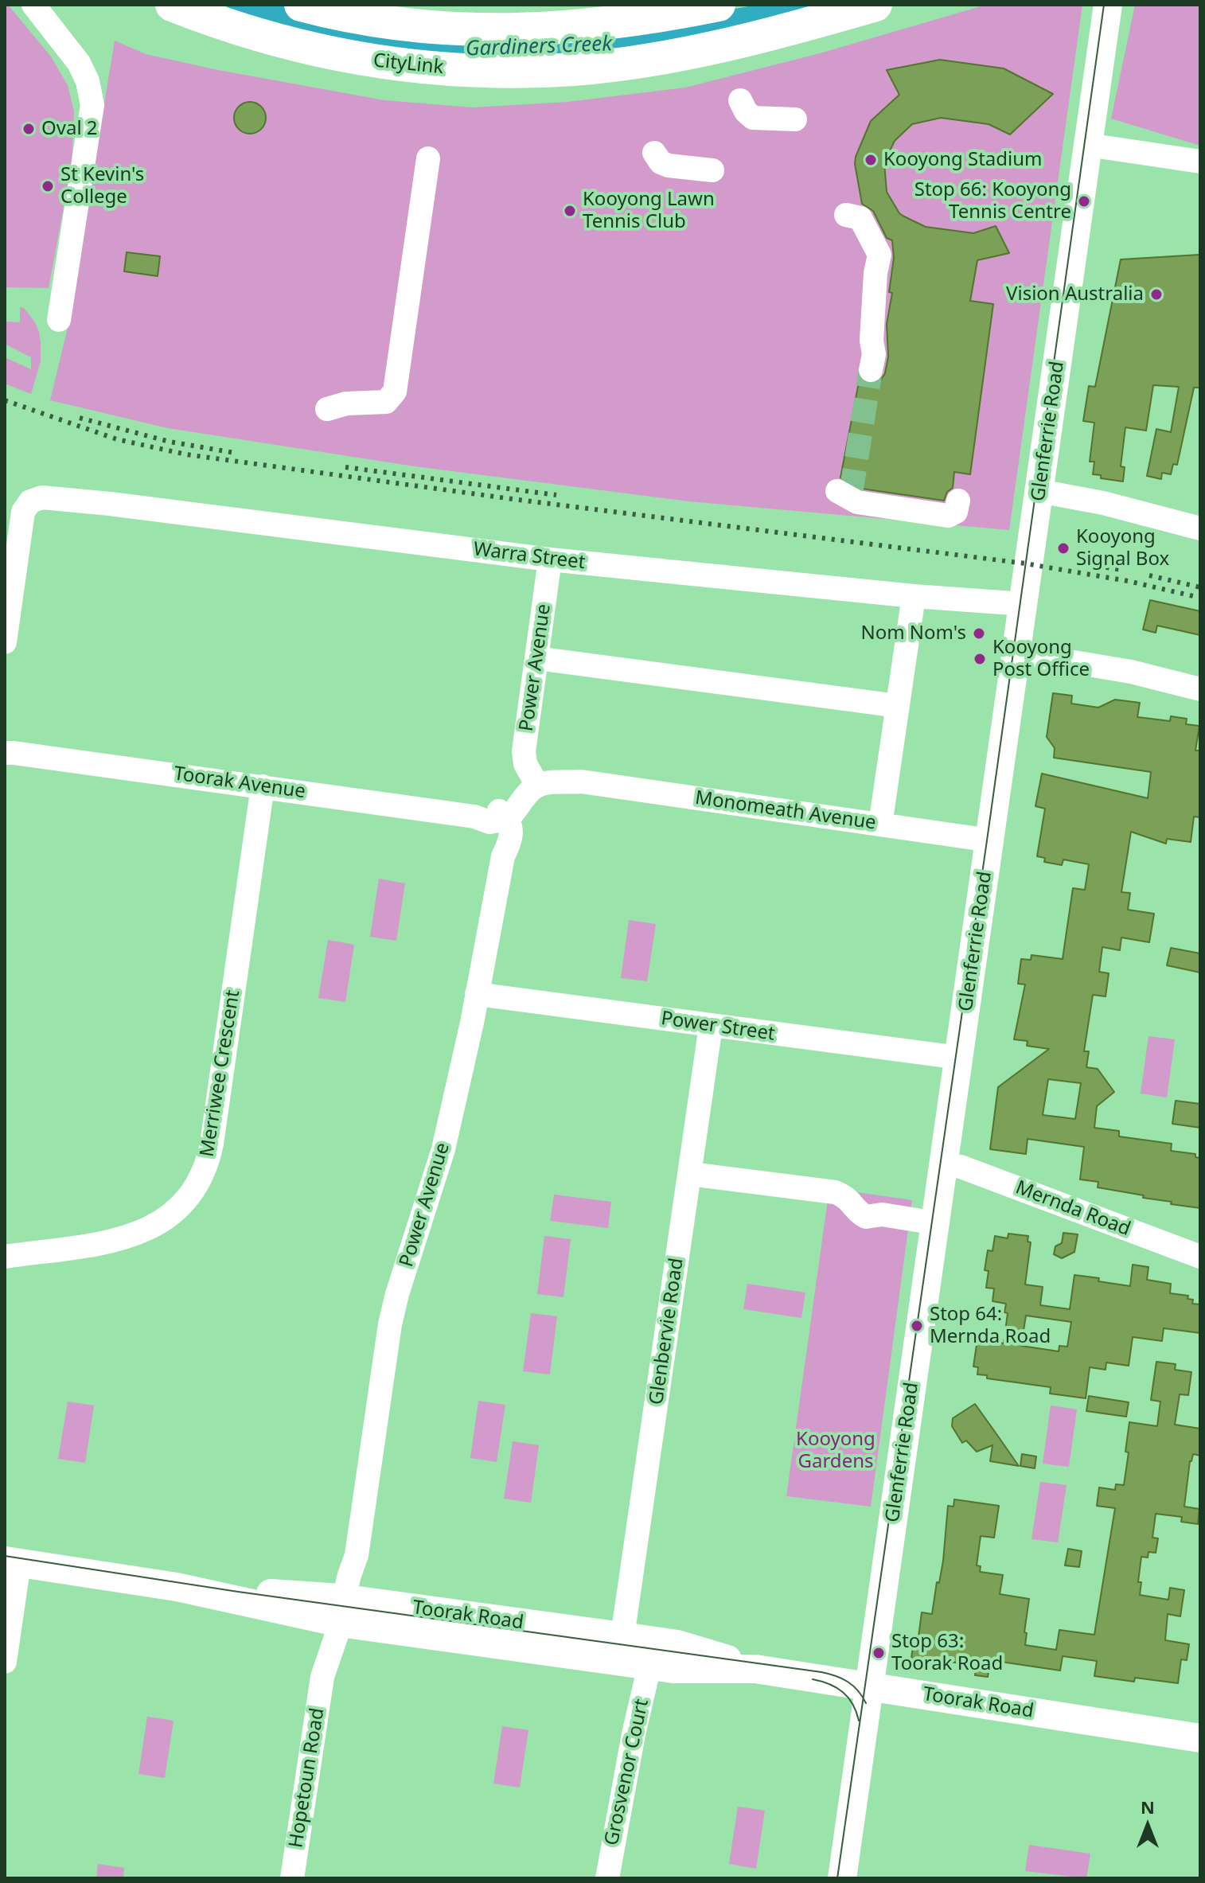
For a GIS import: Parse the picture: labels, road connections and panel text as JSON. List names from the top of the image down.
{
  "streets": {
    "highway": ["CityLink"],
    "main road": ["Glenferrie Road", "Toorak Road"],
    "street": [
      "Warra Street",
      "Power Avenue",
      "Toorak Avenue",
      "Monomeath Avenue",
      "Power Street",
      "Merriwee Crescent",
      "Mernda Road",
      "Glenbervie Road",
      "Grosvenor Court",
      "Hopetoun Road"
    ]
  },
  "crossings": [
    ["Glenferrie Road", "Warra Street"],
    ["Glenferrie Road", "Monomeath Avenue"],
    ["Glenferrie Road", "Power Street"],
    ["Glenferrie Road", "Mernda Road"],
    ["Glenferrie Road", "Toorak Road"],
    ["Warra Street", "Power Avenue"],
    ["Power Avenue", "Toorak Avenue"],
    ["Power Avenue", "Monomeath Avenue"],
    ["Power Avenue", "Power Street"],
    ["Power Avenue", "Toorak Road"],
    ["Power Avenue", "Hopetoun Road"],
    ["Toorak Avenue", "Merriwee Crescent"],
    ["Power Street", "Glenbervie Road"],
    ["Glenbervie Road", "Toorak Road"],
    ["Toorak Road", "Grosvenor Court"],
    ["Toorak Road", "Hopetoun Road"]
  ],
  "water": ["Gardiners Creek"],
  "parks": ["Kooyong Gardens"],
  "places": [
    "Oval 2",
    "Kooyong Stadium",
    "St Kevin's College",
    "Stop 66: Kooyong Tennis Centre",
    "Kooyong Lawn Tennis Club",
    "Vision Australia",
    "Kooyong Signal Box",
    "Nom Nom's",
    "Kooyong Post Office",
    "Stop 64: Mernda Road",
    "Stop 63: Toorak Road"
  ],
  "north": "top"
}
